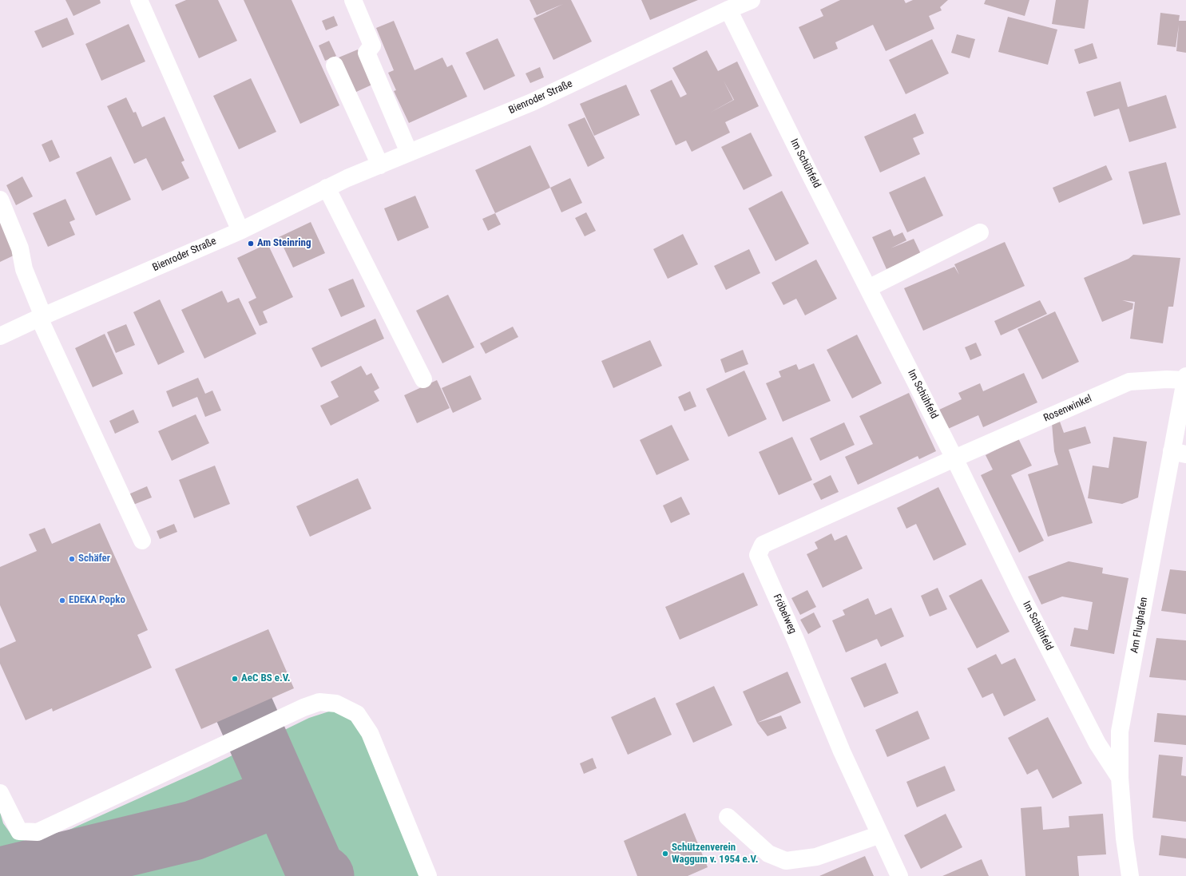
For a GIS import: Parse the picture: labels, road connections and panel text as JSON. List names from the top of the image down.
{
  "streets": {
    "street": [
      "Bienroder Straße",
      "Im Schühfeld",
      "Rosenwinkel",
      "Fröbelweg",
      "Am Flughafen"
    ]
  },
  "crossings": [
    ["Bienroder Straße", "Im Schühfeld"],
    ["Im Schühfeld", "Rosenwinkel"],
    ["Im Schühfeld", "Fröbelweg"],
    ["Im Schühfeld", "Am Flughafen"],
    ["Rosenwinkel", "Fröbelweg"],
    ["Rosenwinkel", "Am Flughafen"]
  ],
  "places": [
    "Am Steinring",
    "Schäfer",
    "EDEKA Popko",
    "AeC BS e.V.",
    "Schützenverein Waggum v. 1954 e.V."
  ]
}
